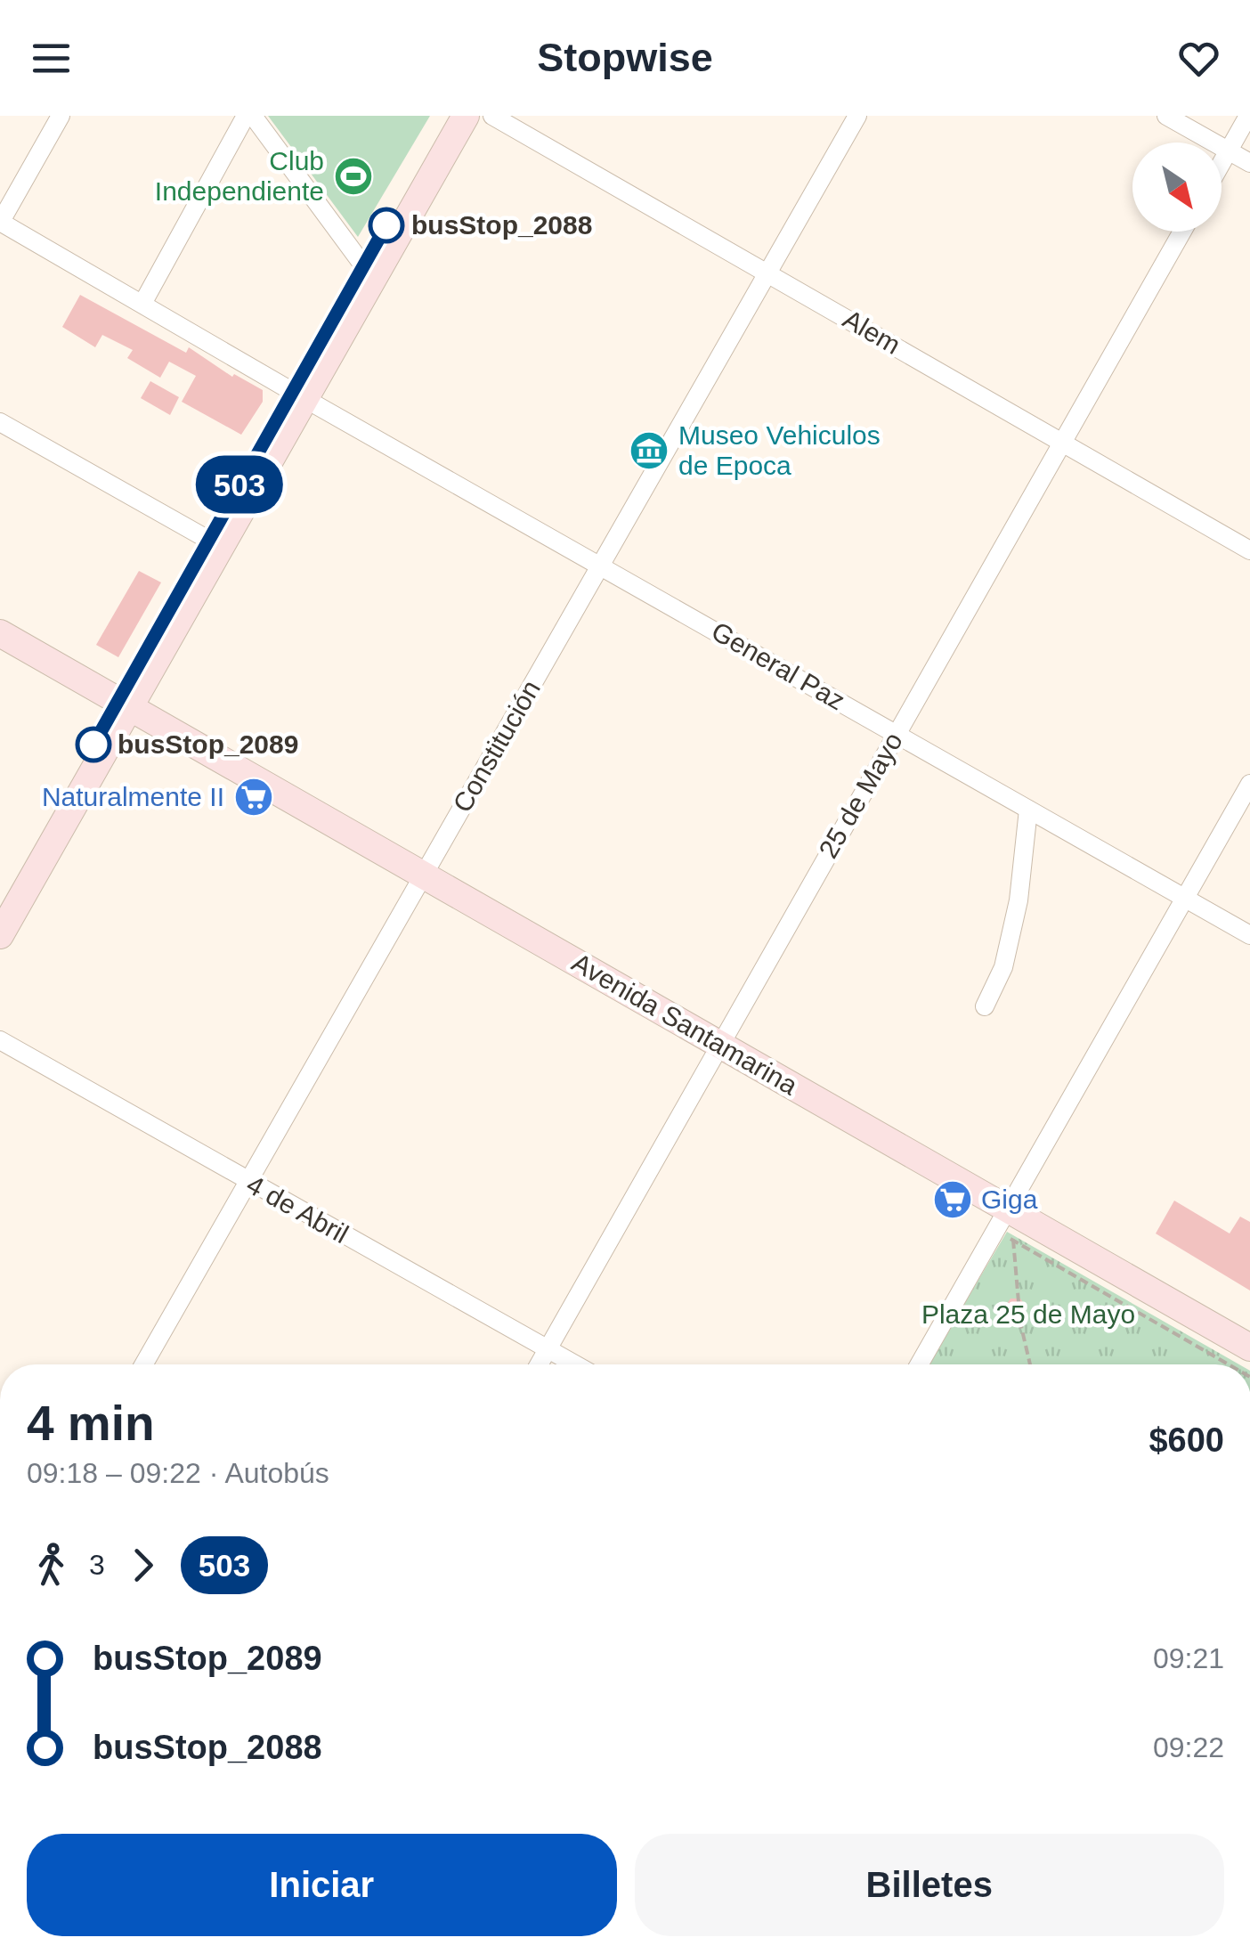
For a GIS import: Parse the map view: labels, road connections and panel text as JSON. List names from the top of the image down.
{
  "streets": {
    "main road": ["Avenida Santamarina"],
    "street": [
      "Alem",
      "General Paz",
      "Constitución",
      "25 de Mayo",
      "4 de Abril"
    ]
  },
  "crossings": [
    ["Alem", "Constitución"],
    ["Alem", "25 de Mayo"],
    ["General Paz", "Constitución"],
    ["General Paz", "25 de Mayo"],
    ["Constitución", "Avenida Santamarina"],
    ["Constitución", "4 de Abril"],
    ["25 de Mayo", "Avenida Santamarina"],
    ["25 de Mayo", "4 de Abril"]
  ],
  "parks": ["Plaza 25 de Mayo"],
  "places": {
    "sports": ["Club Independiente"],
    "other": ["busStop_2088", "busStop_2089"],
    "museum": ["Museo Vehiculos de Epoca"],
    "supermarket": ["Naturalmente II", "Giga"]
  },
  "lines": ["bus line 503"],
  "north": "bottom right",
  "page": {
    "header": "Stopwise",
    "on_map": "503",
    "heading": ["4 min", "09:18 – 09:22 · Autobús", "$600"],
    "legs": ["3", "503"],
    "list": [
      {
        "name": "busStop_2089",
        "value": "09:21"
      },
      {
        "name": "busStop_2088",
        "value": "09:22"
      }
    ],
    "buttons": ["Iniciar", "Billetes"]
  }
}
